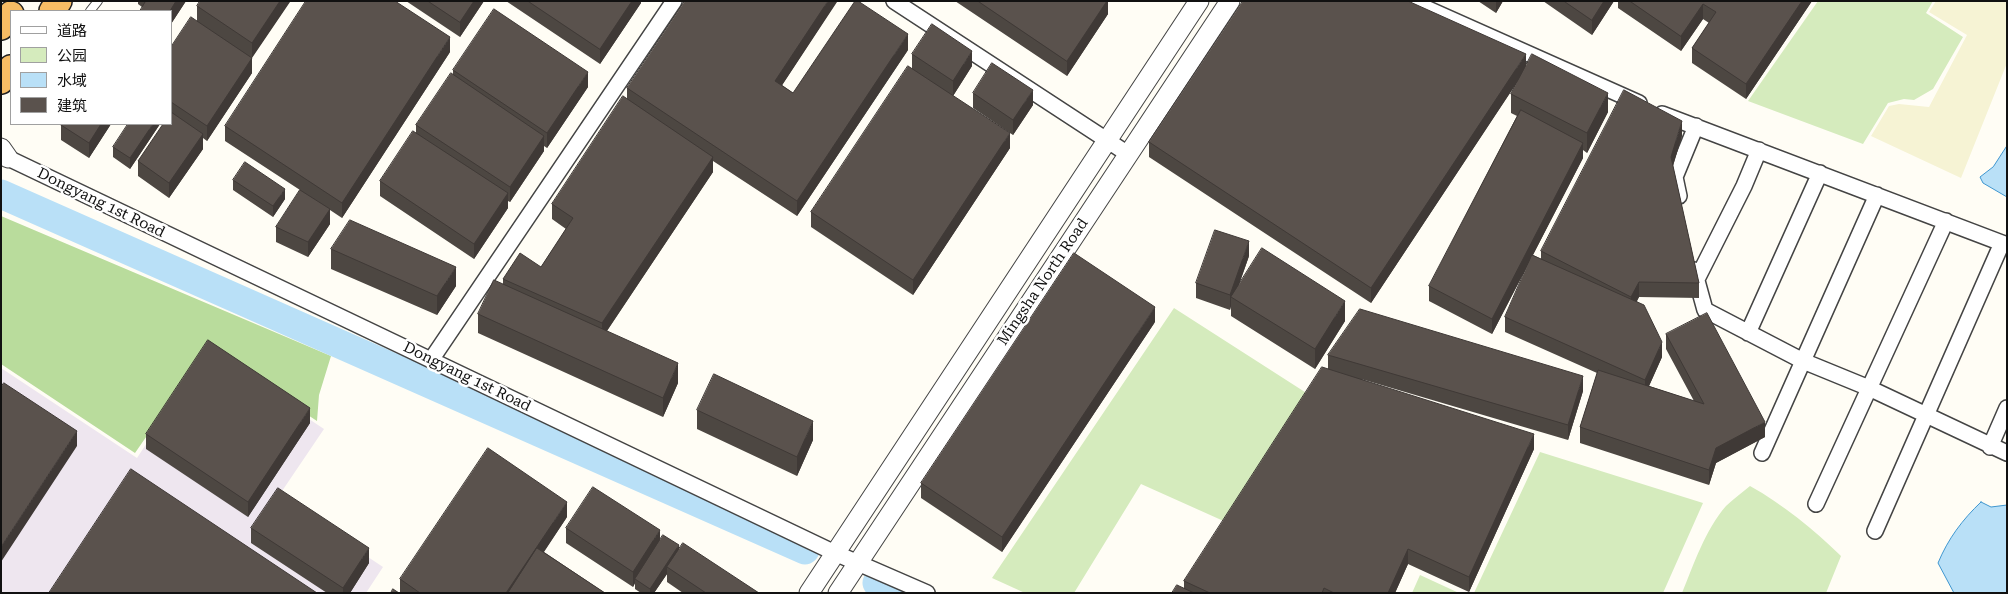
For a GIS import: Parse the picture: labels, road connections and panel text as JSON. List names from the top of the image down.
{
  "streets": {
    "street": ["Dongyang 1st Road", "Mingsha North Road"]
  },
  "crossings": [
    ["Dongyang 1st Road", "Mingsha North Road"]
  ],
  "legend": [
    "道路",
    "公园",
    "水域",
    "建筑"
  ]
}
